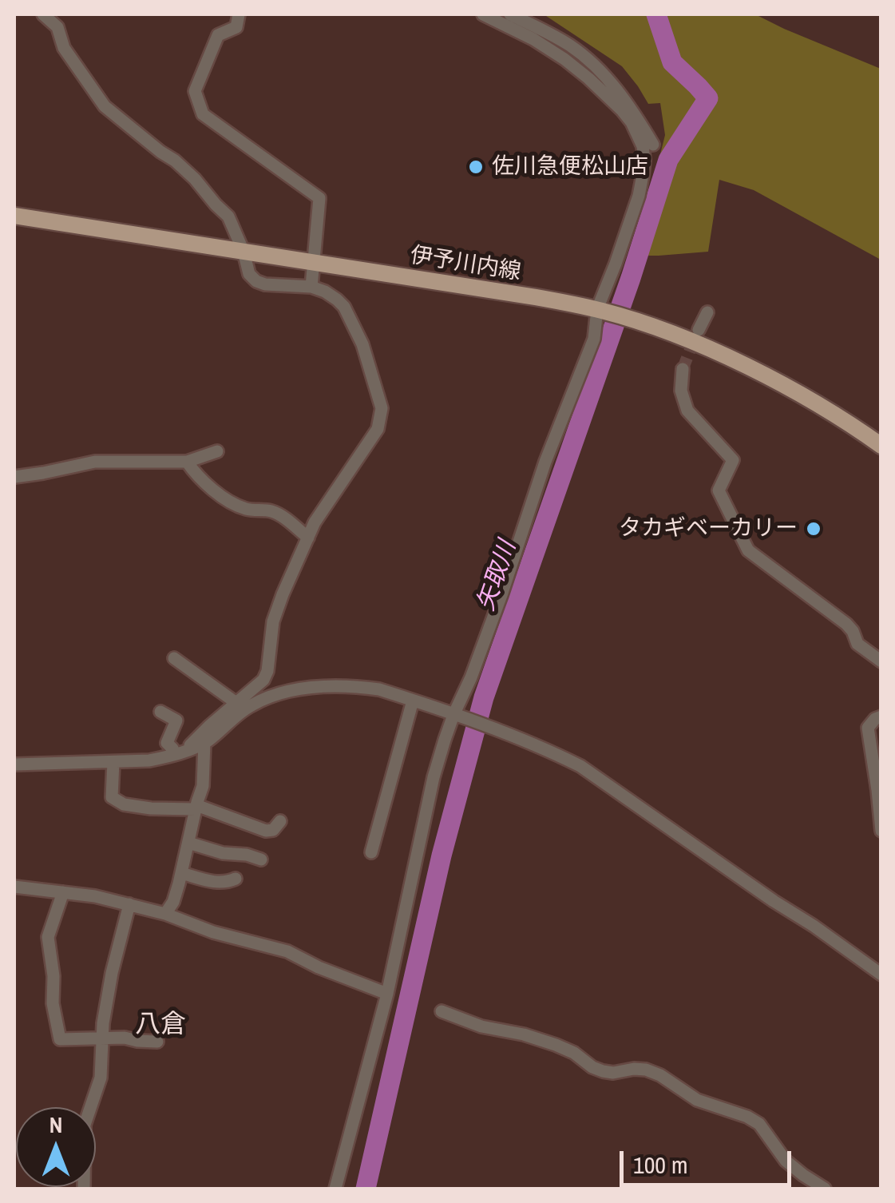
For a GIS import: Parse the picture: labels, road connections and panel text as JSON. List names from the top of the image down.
{
  "streets": {
    "main road": ["伊予川内線"]
  },
  "districts": ["八倉"],
  "water": ["矢取川"],
  "places": ["佐川急便松山店", "タカギベーカリー"],
  "scale_bar": "100 m",
  "north": "top"
}
